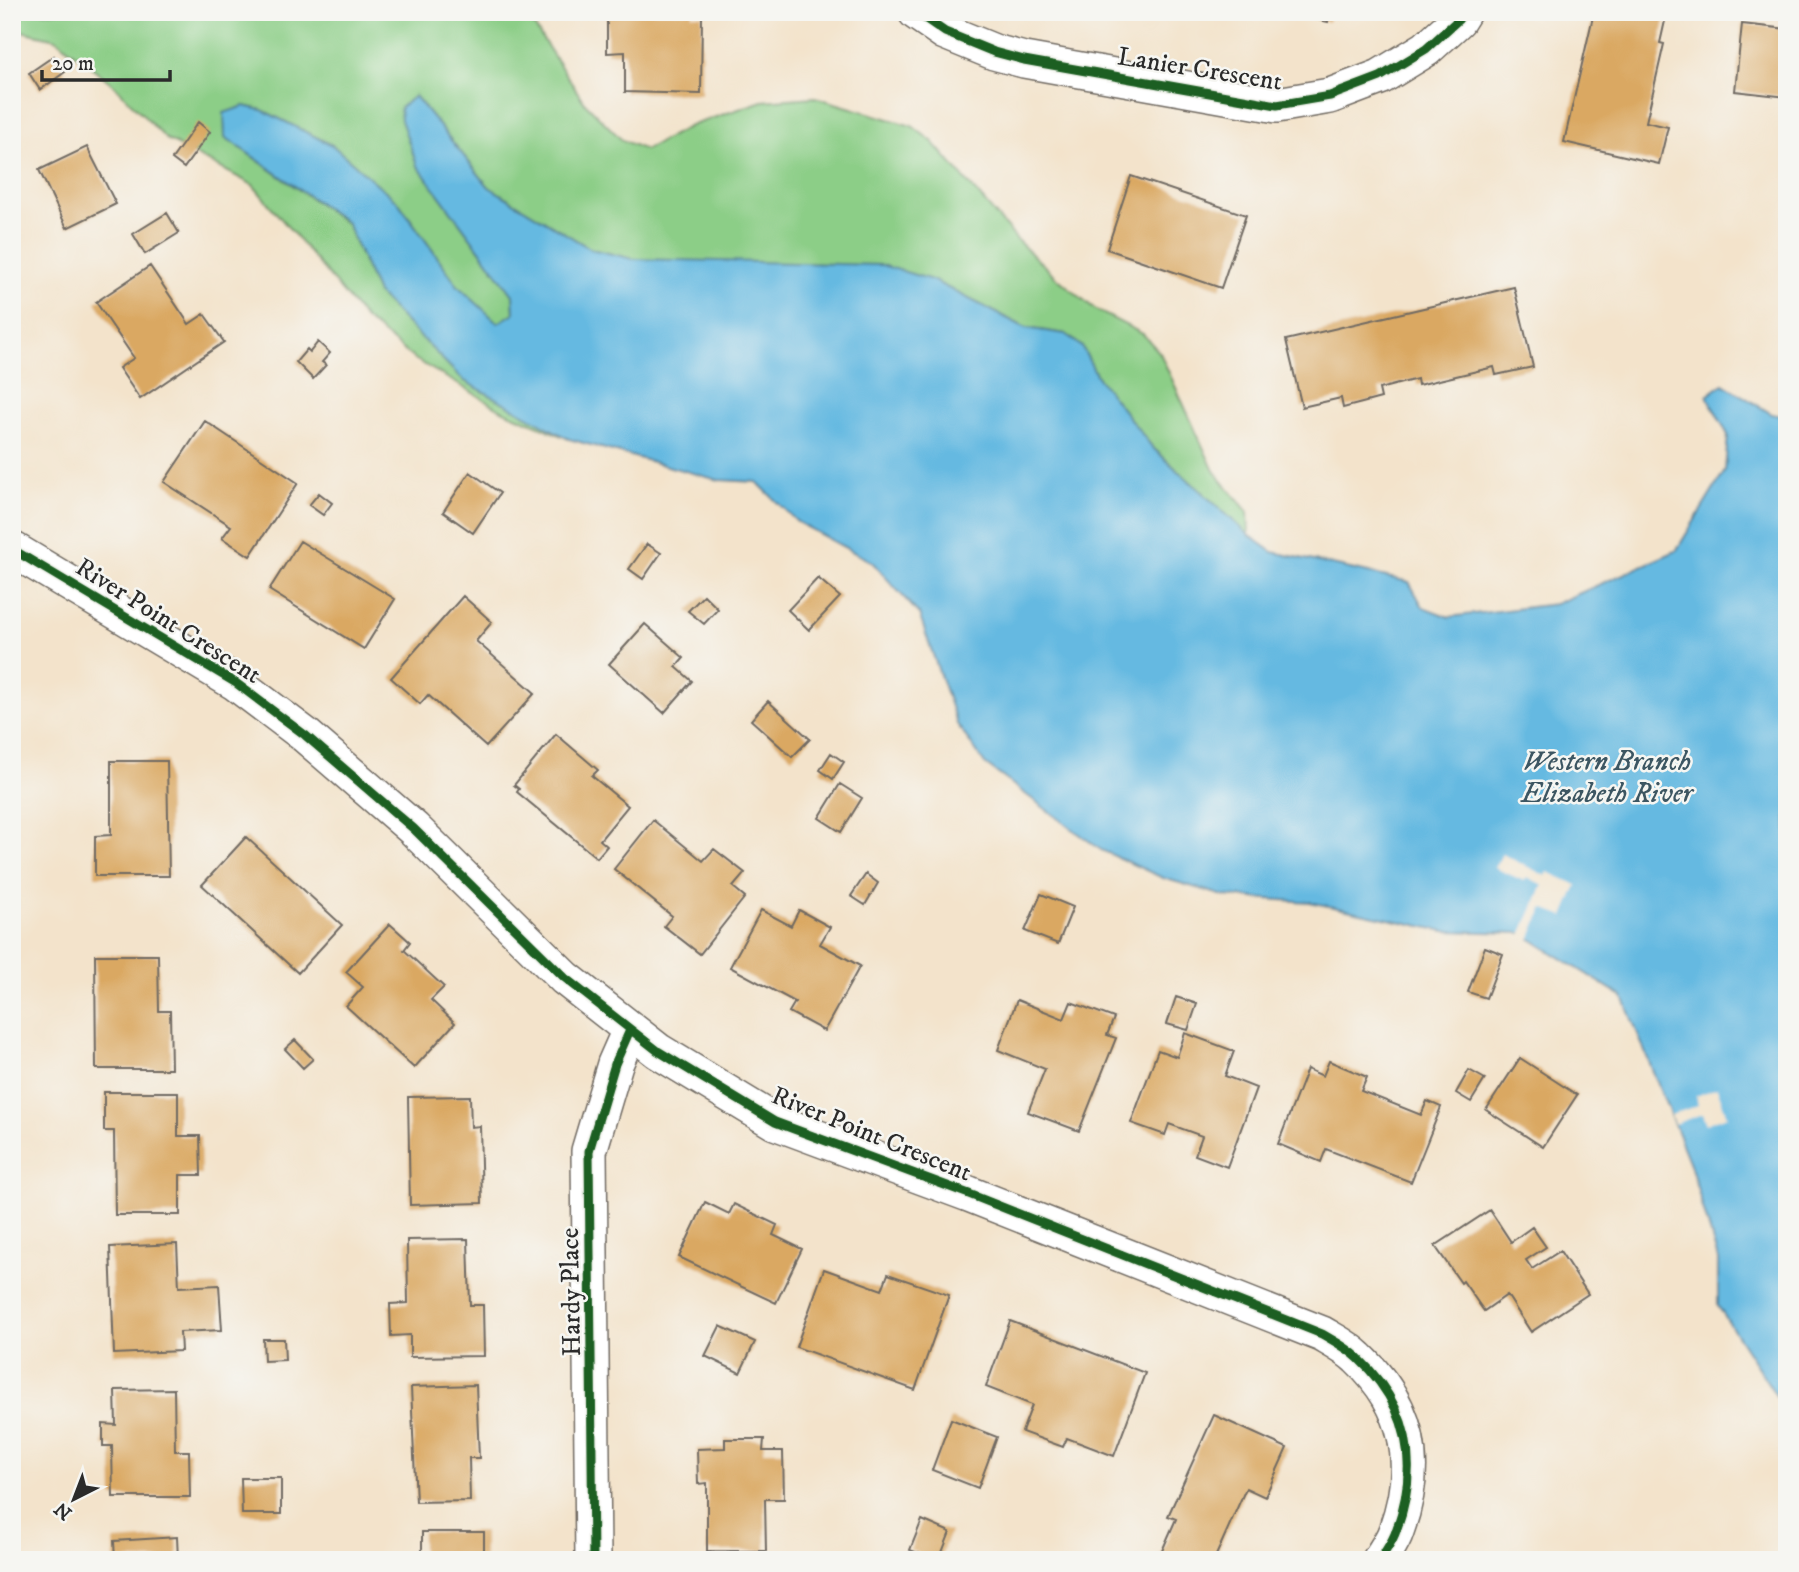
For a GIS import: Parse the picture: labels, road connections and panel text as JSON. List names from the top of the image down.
{
  "streets": {
    "street": ["Lanier Crescent", "River Point Crescent", "Hardy Place"]
  },
  "crossings": [
    ["River Point Crescent", "Hardy Place"]
  ],
  "water": ["Western Branch Elizabeth River"],
  "scale_bar": "20 m",
  "north": "bottom left"
}
